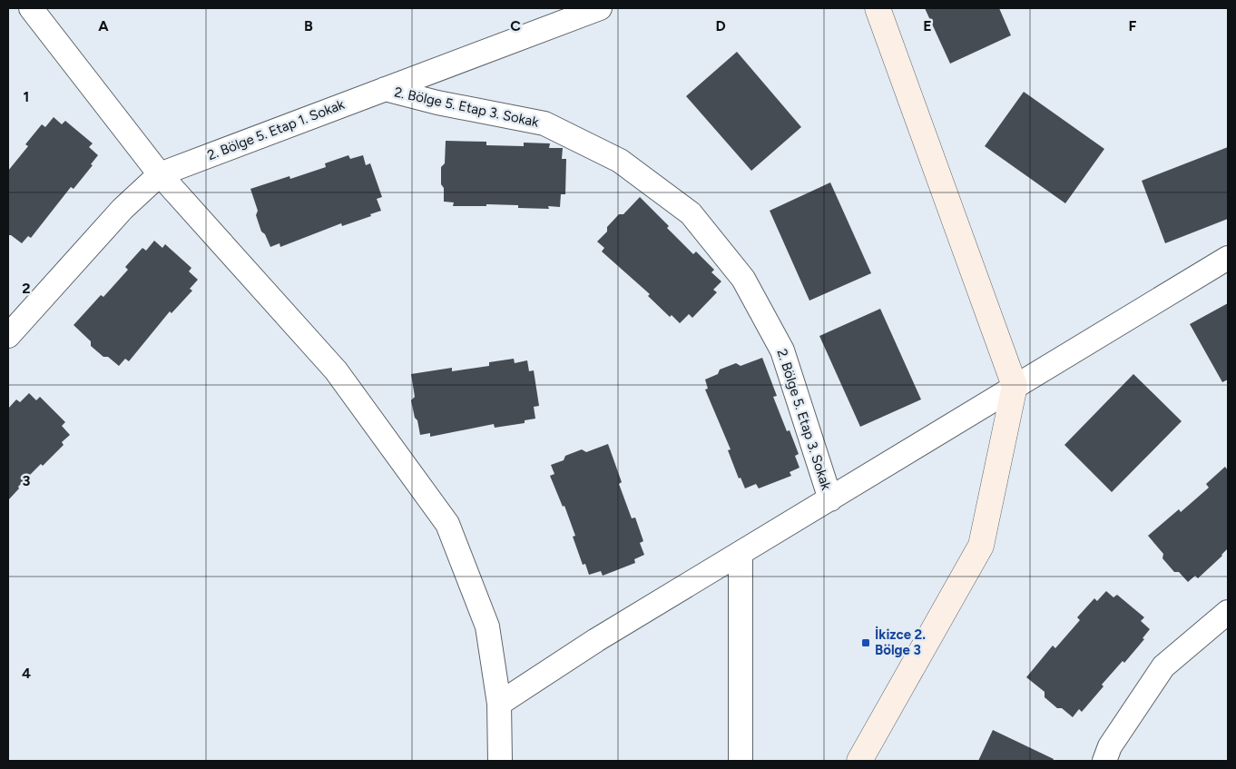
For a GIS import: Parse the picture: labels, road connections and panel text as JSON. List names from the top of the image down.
{
  "streets": {
    "street": ["2. Bölge 5. Etap 3. Sokak", "2. Bölge 5. Etap 1. Sokak"]
  },
  "crossings": [
    ["2. Bölge 5. Etap 3. Sokak", "2. Bölge 5. Etap 1. Sokak"]
  ],
  "places": {
    "transit": ["İkizce 2. Bölge 3"]
  },
  "grid": {
    "columns": [
      "A",
      "B",
      "C",
      "D",
      "E",
      "F"
    ],
    "rows": [
      "1",
      "2",
      "3",
      "4"
    ]
  }
}
